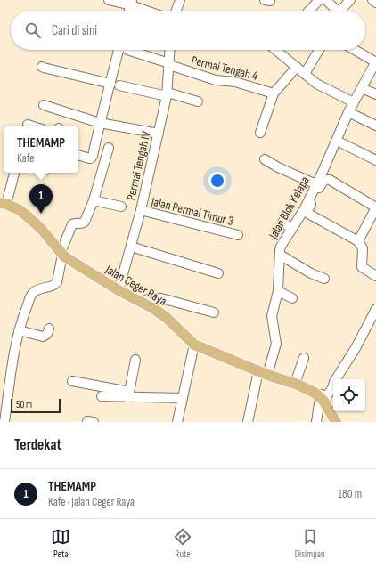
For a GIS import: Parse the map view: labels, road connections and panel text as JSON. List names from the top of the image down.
{
  "streets": {
    "main road": ["Jalan Ceger Raya"],
    "street": [
      "Permai Tengah 4",
      "Permai Tengah IV",
      "Jalan Blok Kelapa",
      "Jalan Permai Timur 3"
    ]
  },
  "crossings": [
    ["Permai Tengah 4", "Permai Tengah IV"],
    ["Permai Tengah IV", "Jalan Permai Timur 3"],
    ["Permai Tengah IV", "Jalan Ceger Raya"],
    ["Jalan Blok Kelapa", "Jalan Ceger Raya"]
  ],
  "scale_bar": "50 m",
  "page": {
    "search": "Cari di sini",
    "popup": ["THEMAMP", "Kafe"],
    "pins": "1",
    "scale": "50 m",
    "heading": "Terdekat",
    "list": [
      {
        "mark": "1",
        "name": "THEMAMP",
        "note": "Kafe · Jalan Ceger Raya",
        "value": "180 m"
      }
    ],
    "nav": ["Peta", "Rute", "Disimpan"]
  }
}
